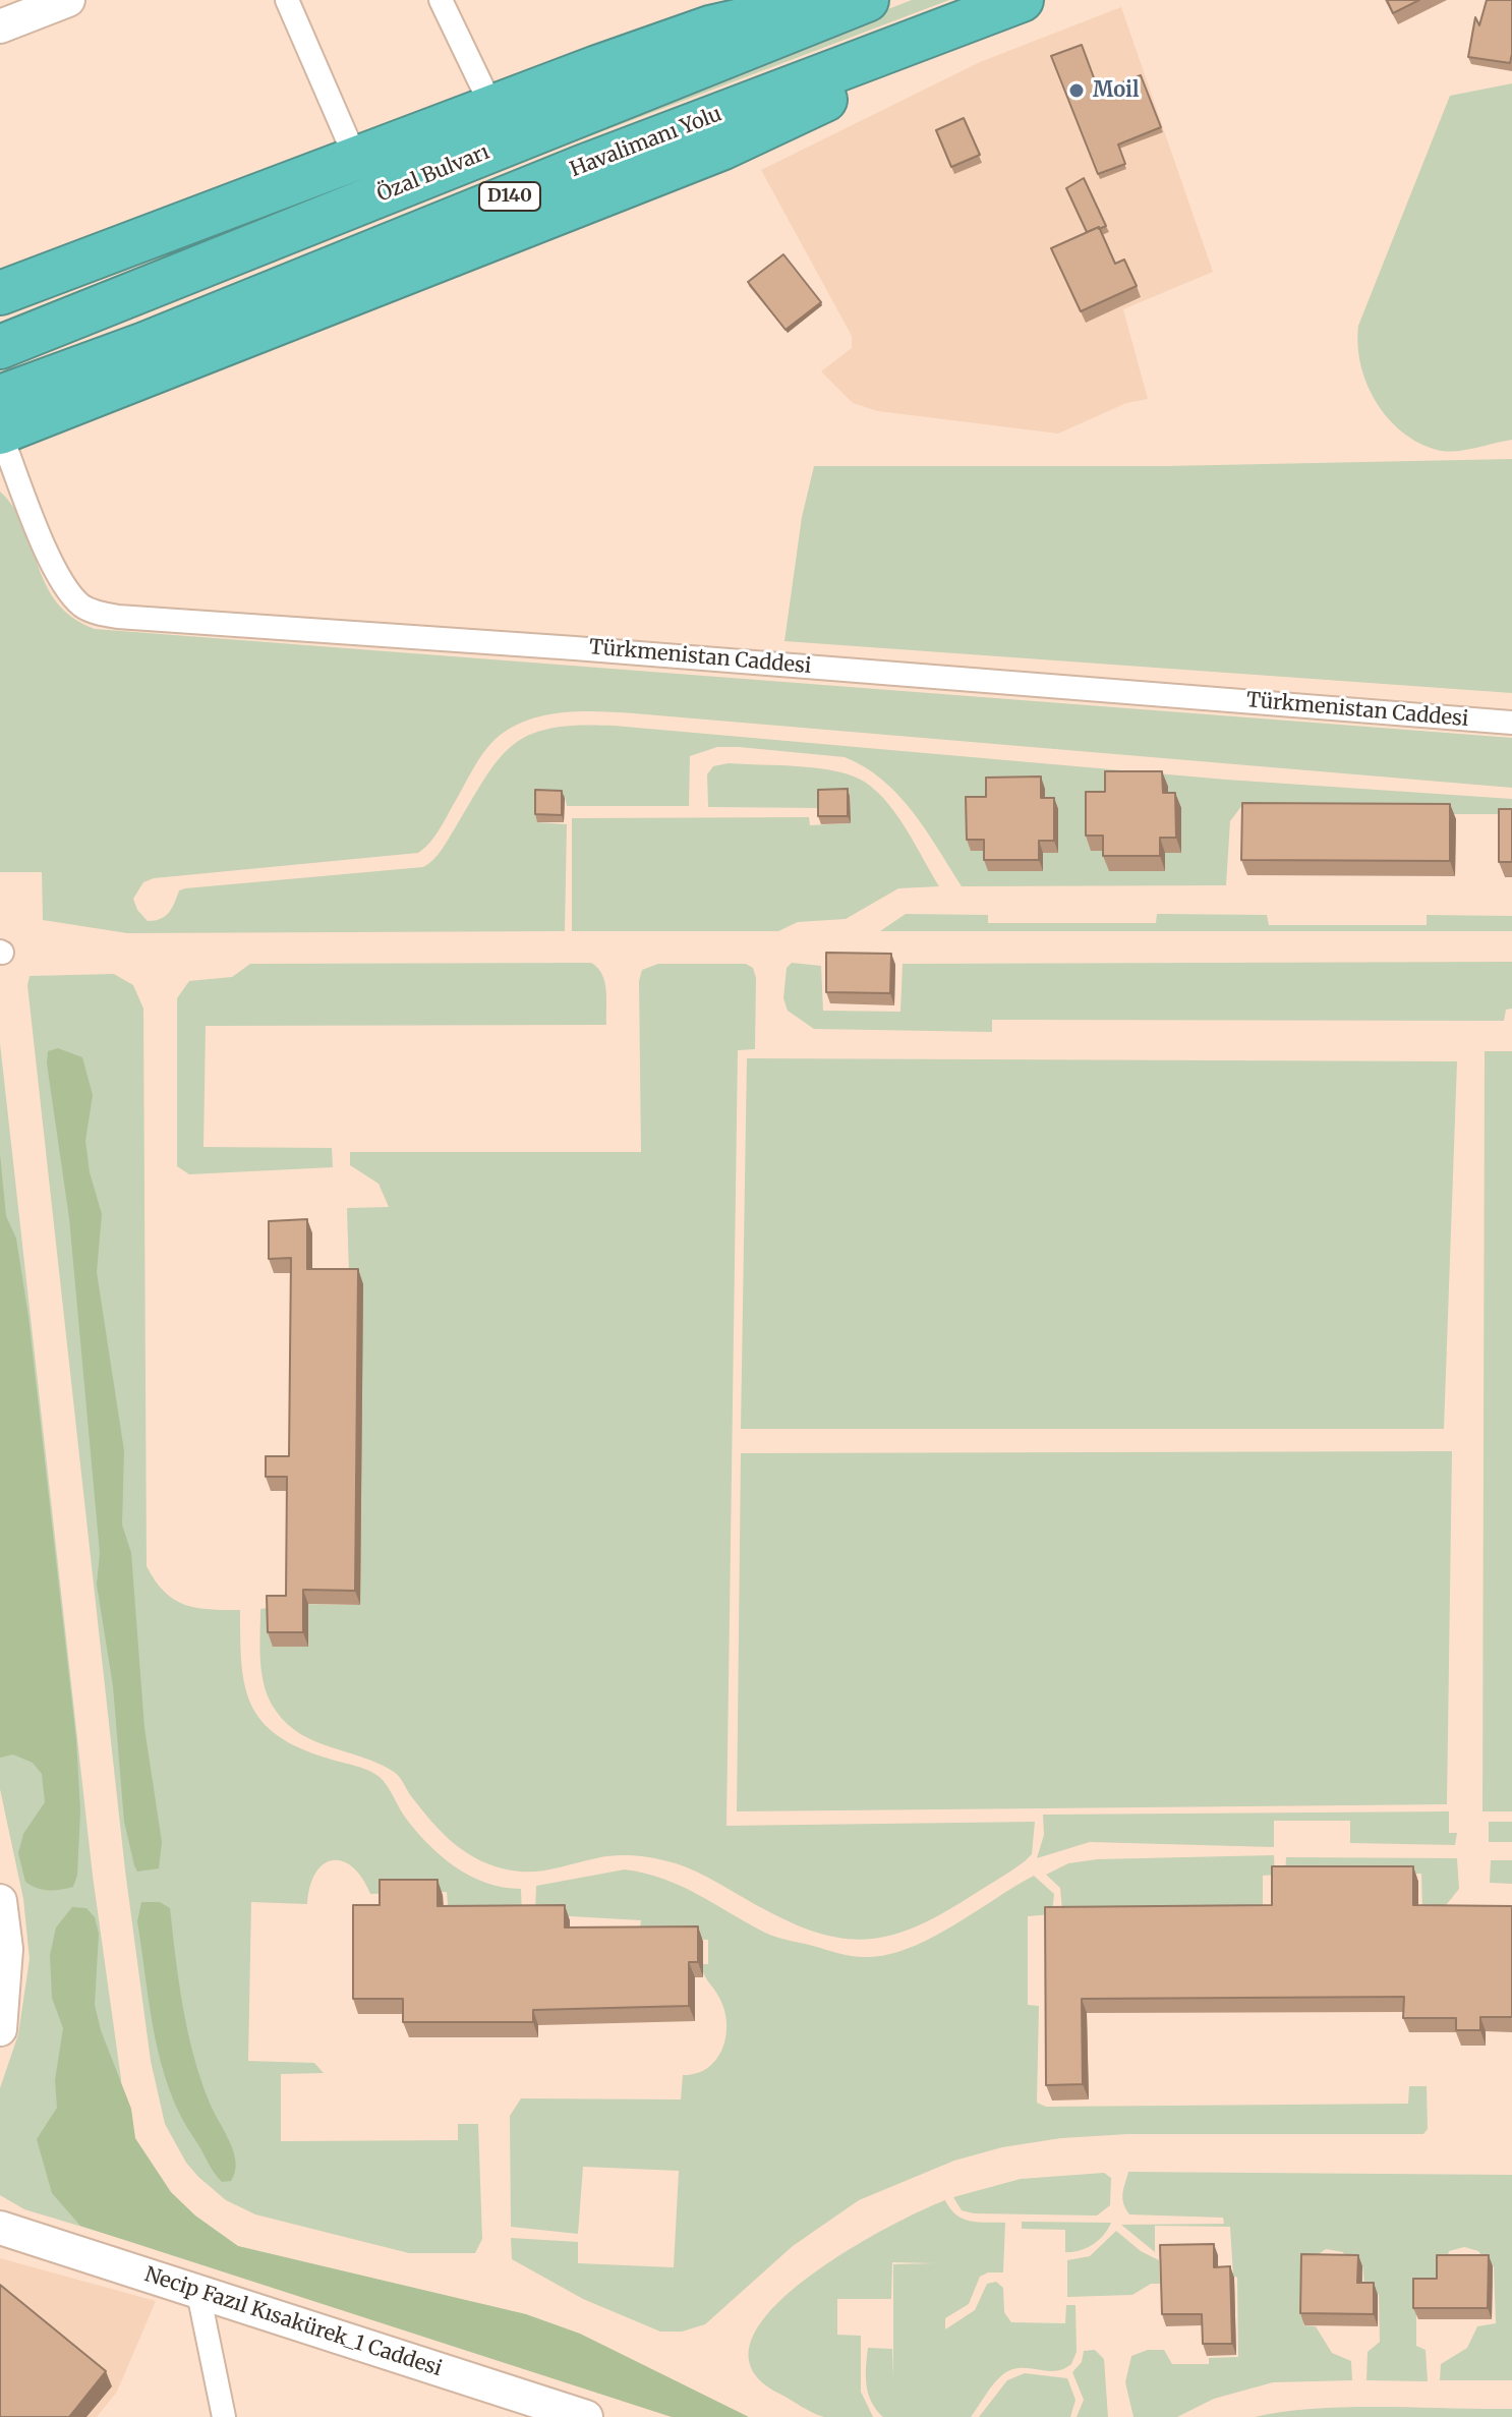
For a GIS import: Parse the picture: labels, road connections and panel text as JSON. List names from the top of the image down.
{
  "streets": {
    "highway": ["Havalimanı Yolu", "Özal Bulvarı", "D140"],
    "street": ["Türkmenistan Caddesi", "Necip Fazıl Kısakürek_1 Caddesi"]
  },
  "places": ["Moil"]
}
